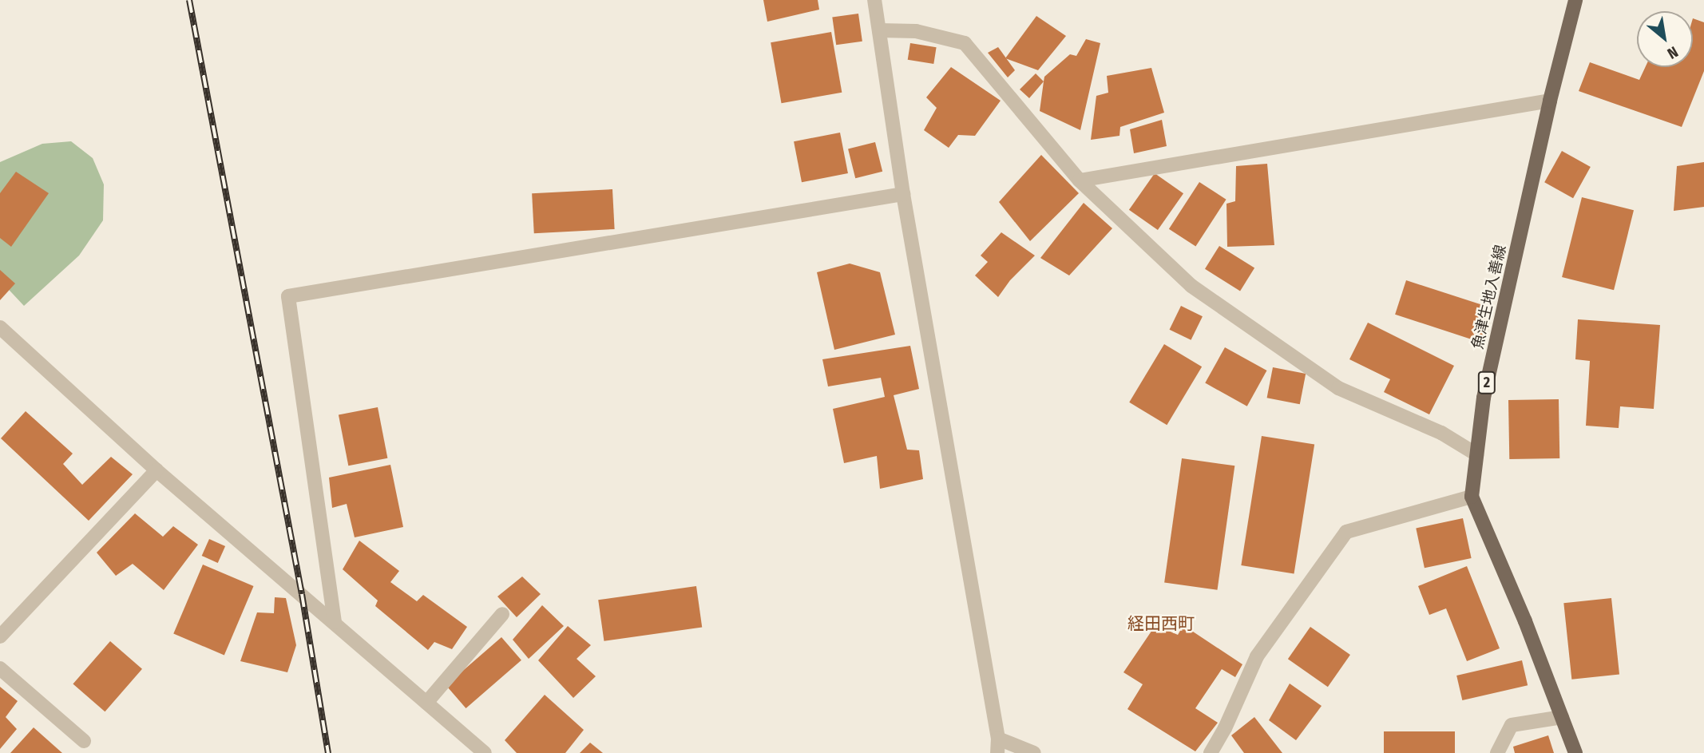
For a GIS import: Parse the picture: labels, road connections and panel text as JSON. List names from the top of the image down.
{
  "streets": {
    "main road": ["魚津生地入善線", "2"]
  },
  "districts": ["経田西町"],
  "north": "bottom right"
}
